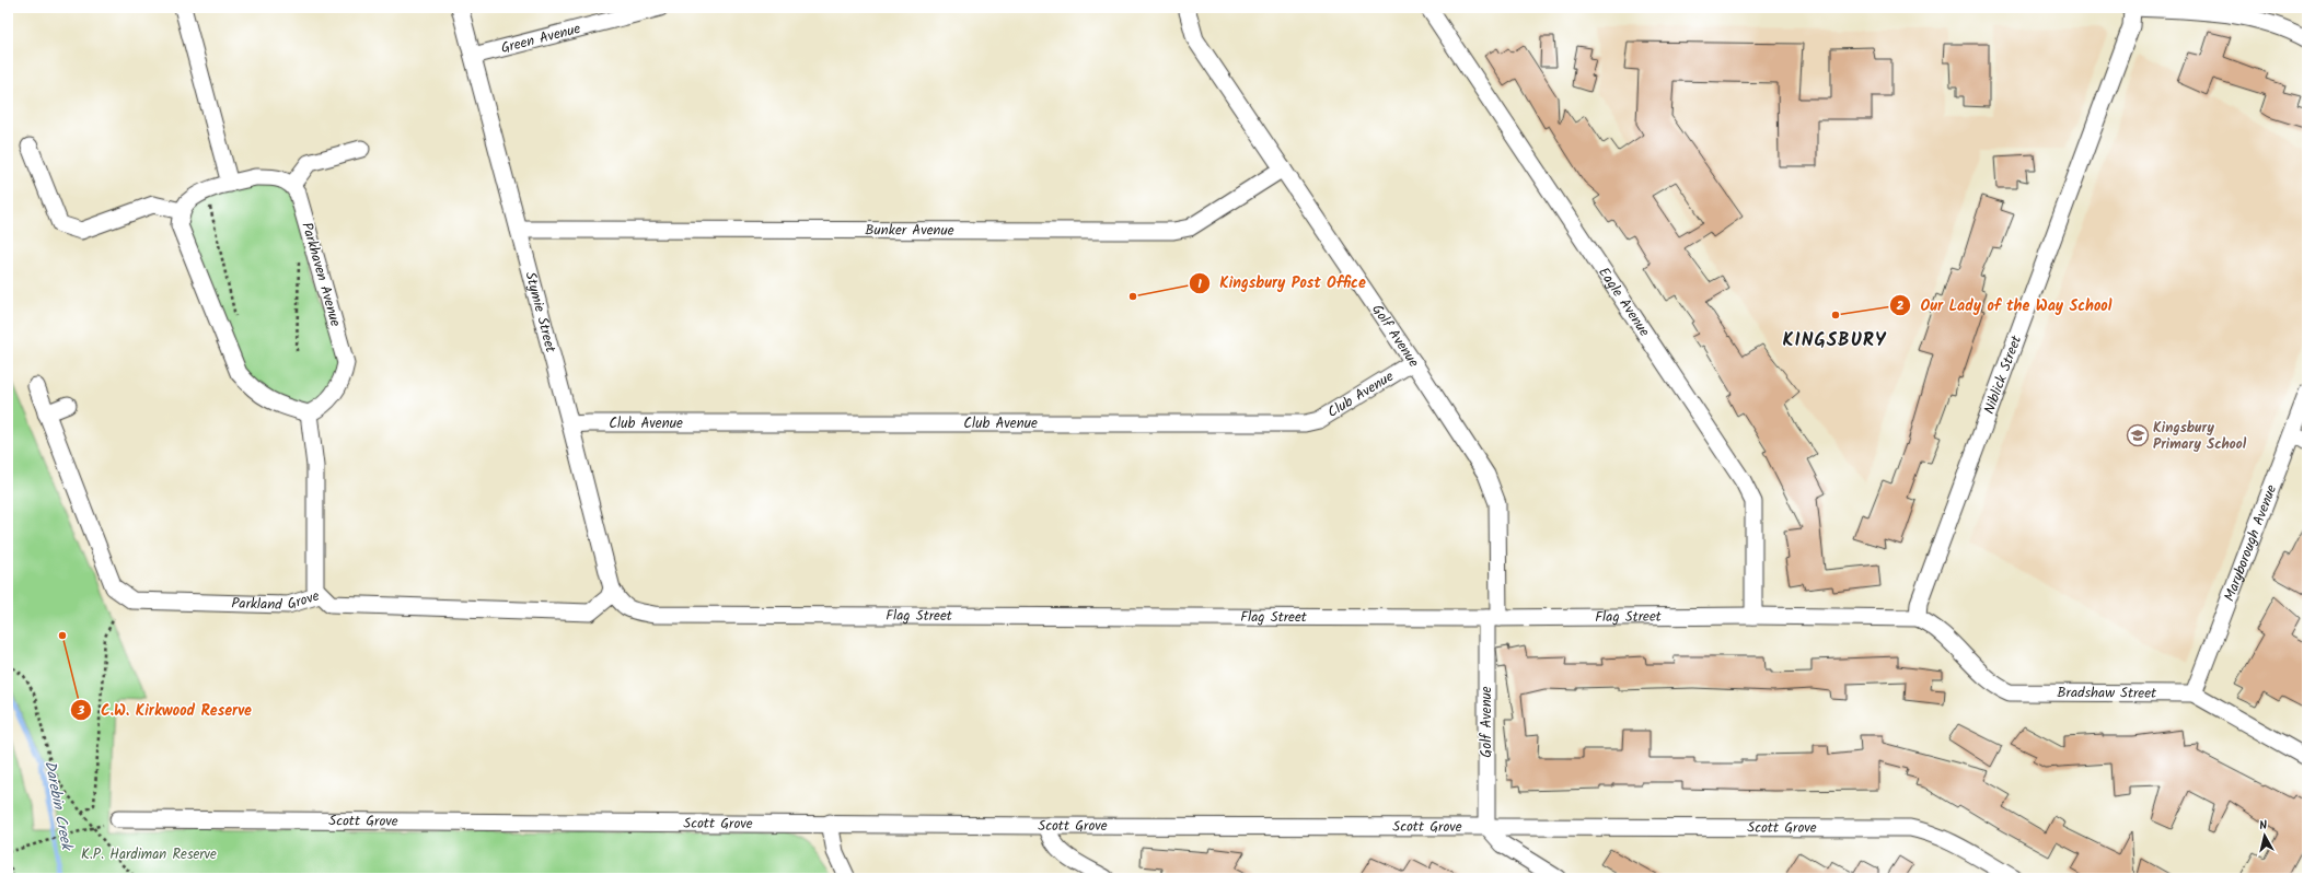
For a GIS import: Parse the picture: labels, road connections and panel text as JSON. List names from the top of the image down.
{
  "streets": {
    "street": [
      "Green Avenue",
      "Bunker Avenue",
      "Parkhaven Avenue",
      "Eagle Avenue",
      "Stymie Street",
      "Golf Avenue",
      "Niblick Street",
      "Club Avenue",
      "Maryborough Avenue",
      "Parkland Grove",
      "Flag Street",
      "Bradshaw Street",
      "Scott Grove"
    ]
  },
  "crossings": [
    ["Green Avenue", "Stymie Street"],
    ["Bunker Avenue", "Stymie Street"],
    ["Bunker Avenue", "Golf Avenue"],
    ["Eagle Avenue", "Flag Street"],
    ["Stymie Street", "Club Avenue"],
    ["Stymie Street", "Parkland Grove"],
    ["Stymie Street", "Flag Street"],
    ["Golf Avenue", "Club Avenue"],
    ["Golf Avenue", "Flag Street"],
    ["Golf Avenue", "Scott Grove"],
    ["Niblick Street", "Flag Street"],
    ["Niblick Street", "Bradshaw Street"],
    ["Maryborough Avenue", "Bradshaw Street"],
    ["Flag Street", "Bradshaw Street"]
  ],
  "districts": ["KINGSBURY"],
  "water": ["Darebin Creek"],
  "parks": ["K.P. Hardiman Reserve"],
  "places": {
    "other": ["Kingsbury Post Office", "Our Lady of the Way School", "C.W. Kirkwood Reserve"],
    "school or university": ["Kingsbury Primary School"]
  },
  "north": "top"
}
